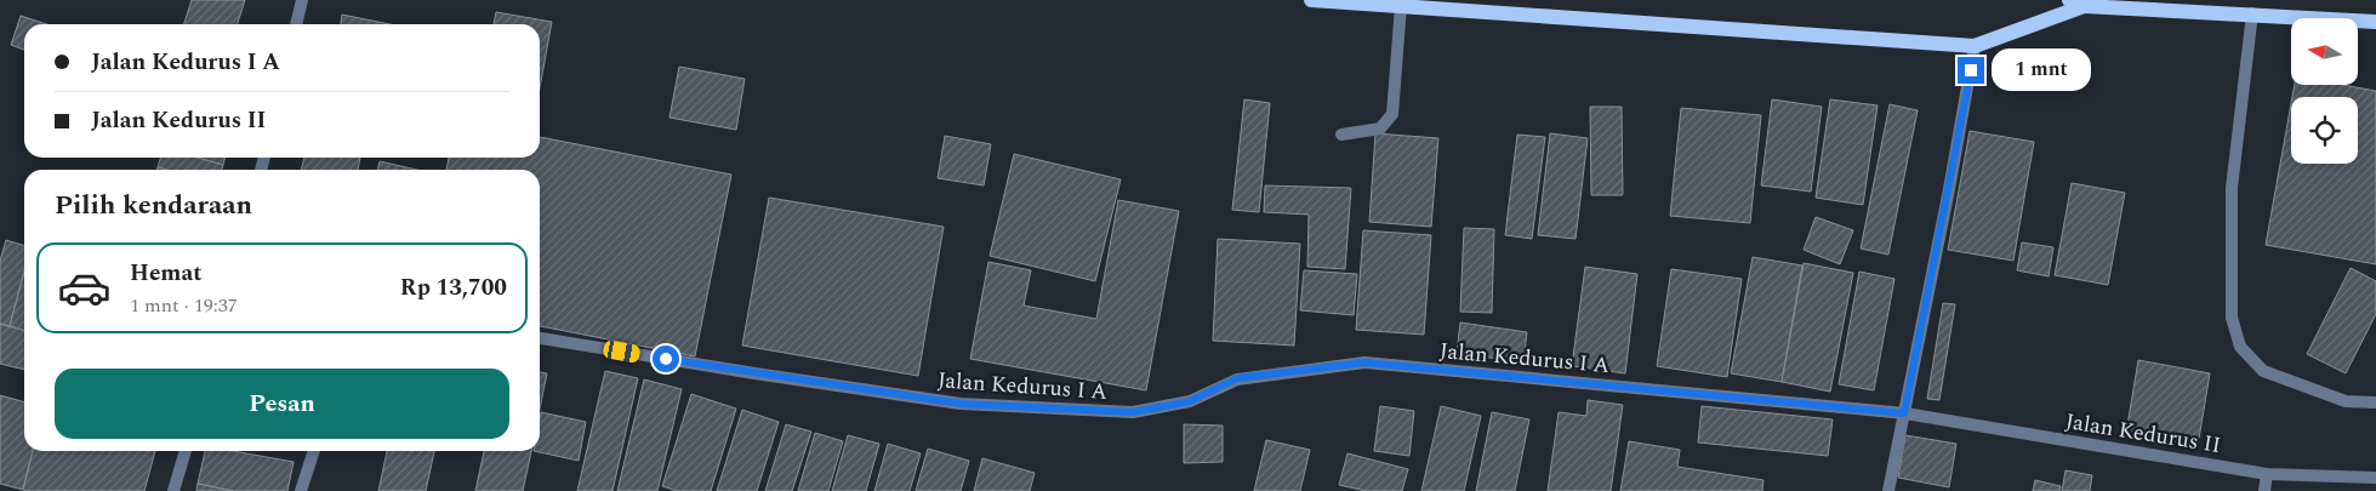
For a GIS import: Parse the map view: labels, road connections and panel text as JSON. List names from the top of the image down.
{
  "streets": {
    "street": ["Jalan Kedurus I A", "Jalan Kedurus II"]
  },
  "crossings": [
    ["Jalan Kedurus I A", "Jalan Kedurus II"]
  ],
  "north": "left",
  "page": {
    "banner": ["Jalan Kedurus I A", "Jalan Kedurus II"],
    "bubble": "1 mnt",
    "heading": "Pilih kendaraan",
    "list": [
      {
        "name": "Hemat",
        "note": "1 mnt · 19:37",
        "value": "Rp 13,700"
      }
    ],
    "buttons": "Pesan"
  }
}
